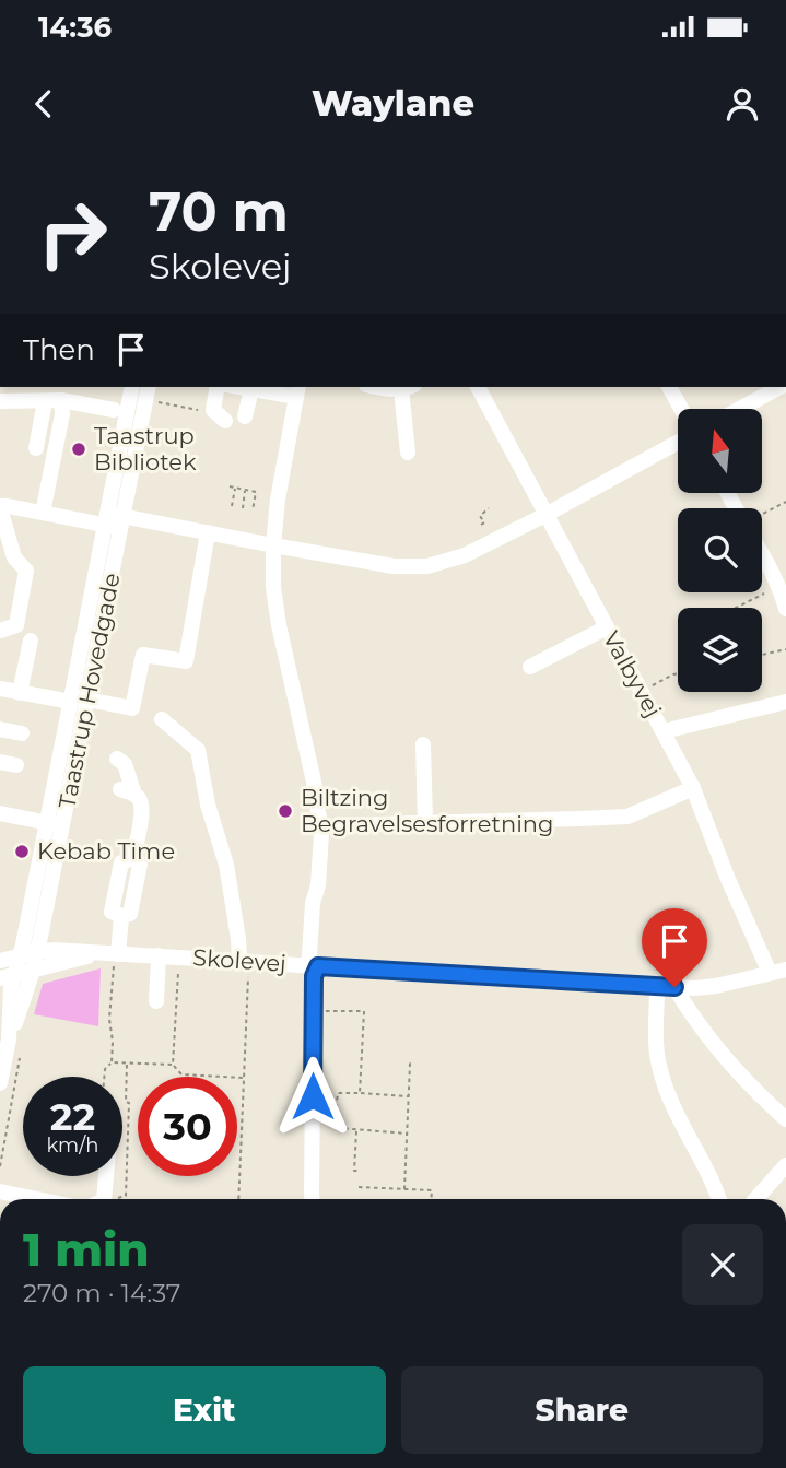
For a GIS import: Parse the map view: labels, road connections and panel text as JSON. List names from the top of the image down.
{
  "streets": {
    "street": ["Valbyvej", "Taastrup Hovedgade", "Skolevej"]
  },
  "crossings": [
    ["Valbyvej", "Skolevej"],
    ["Taastrup Hovedgade", "Skolevej"]
  ],
  "places": ["Taastrup Bibliotek", "Biltzing Begravelsesforretning", "Kebab Time"],
  "north": "top",
  "page": {
    "status": "14:36",
    "header": "Waylane",
    "turn": ["70 m", "Skolevej"],
    "then": "Then",
    "speed": "22 km/h",
    "limit": "30",
    "heading": ["1 min", "270 m · 14:37"],
    "buttons": ["Exit", "Share"]
  }
}
